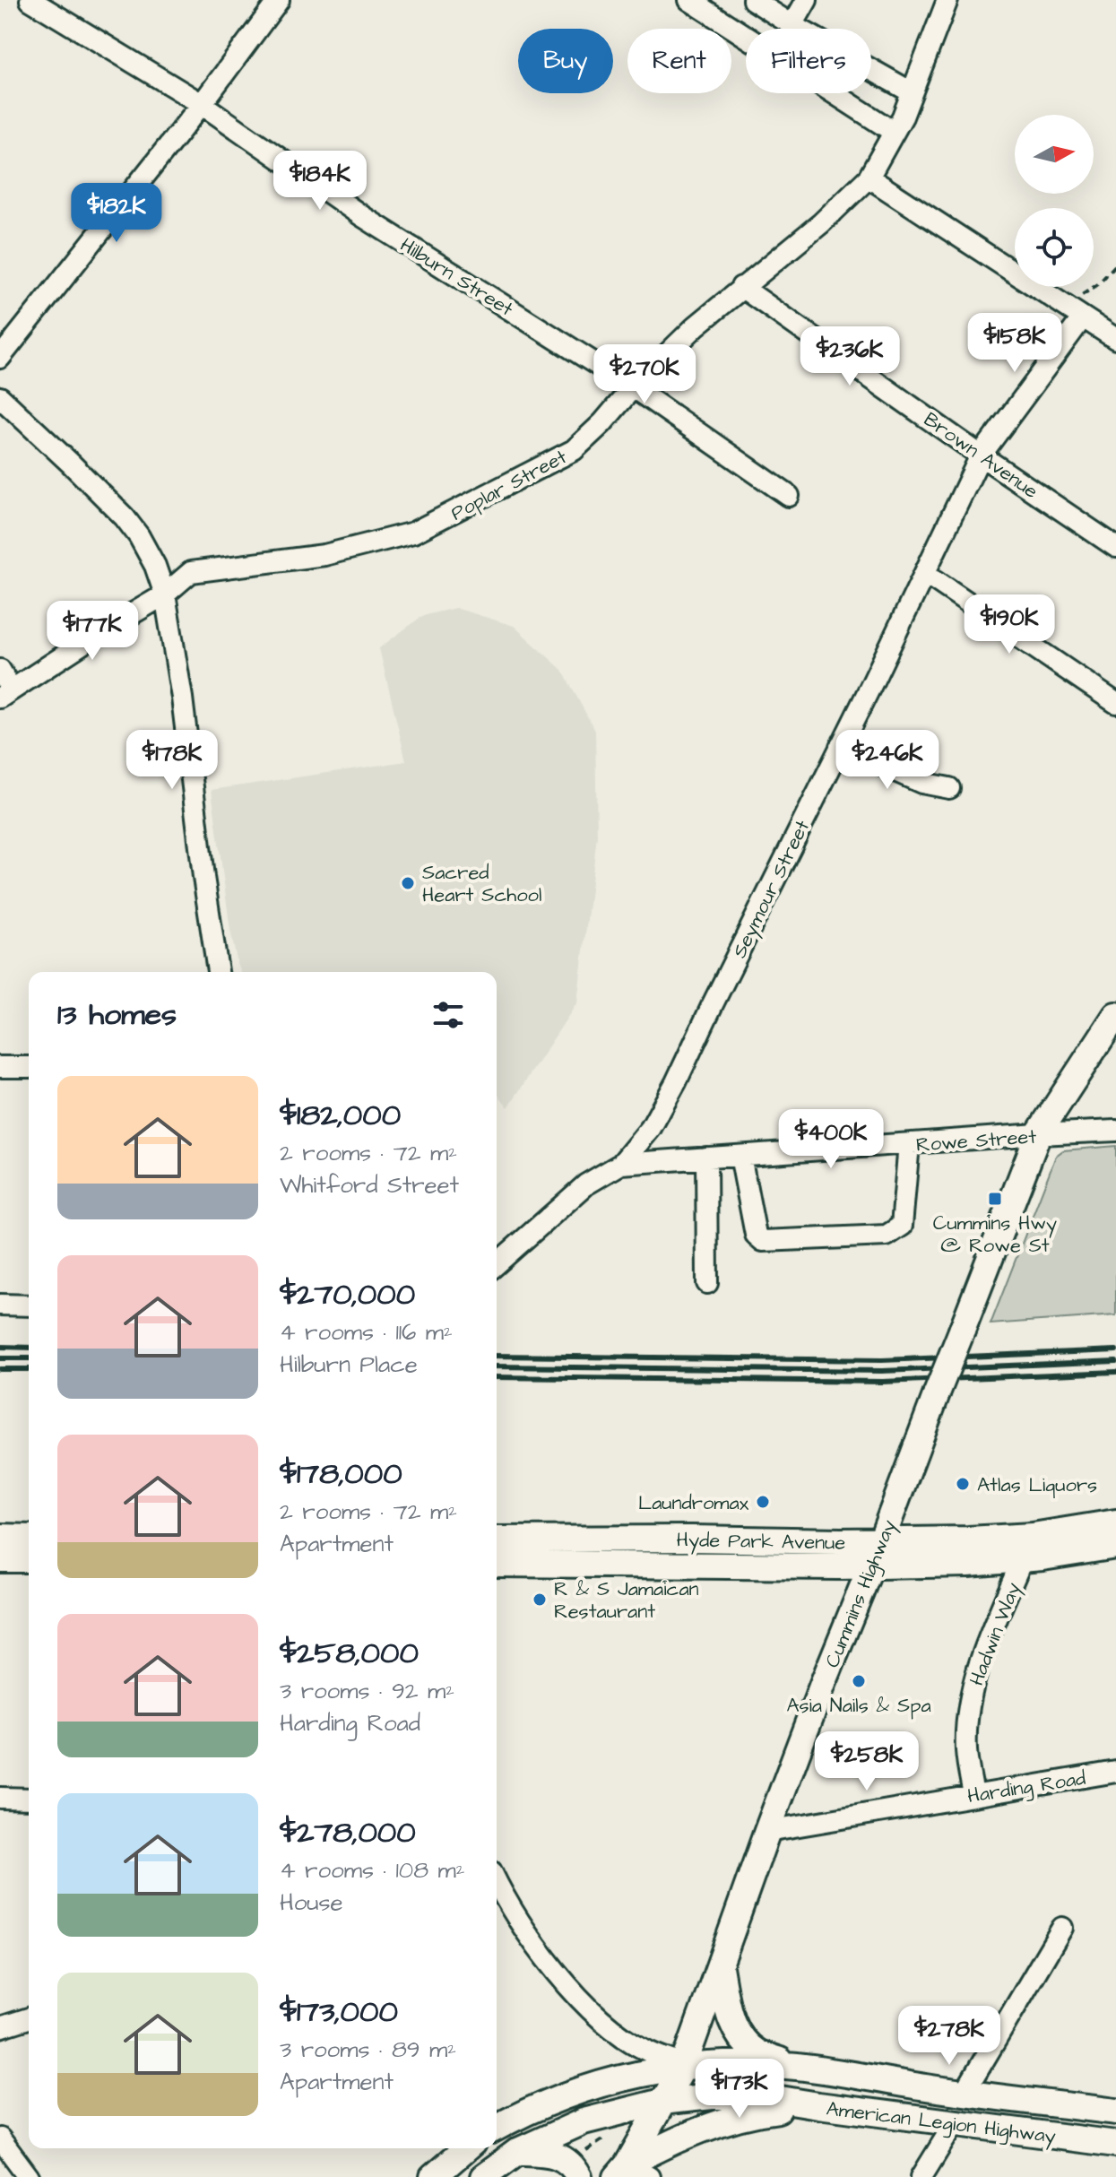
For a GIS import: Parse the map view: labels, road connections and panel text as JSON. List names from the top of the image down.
{
  "streets": {
    "main road": ["Hyde Park Avenue", "Cummins Highway", "American Legion Highway"],
    "street": [
      "Hilburn Street",
      "Brown Avenue",
      "Poplar Street",
      "Seymour Street",
      "Rowe Street",
      "Hadwin Way",
      "Harding Road"
    ]
  },
  "crossings": [
    ["Hilburn Street", "Poplar Street"],
    ["Brown Avenue", "Poplar Street"],
    ["Brown Avenue", "Seymour Street"],
    ["Seymour Street", "Rowe Street"],
    ["Rowe Street", "Cummins Highway"],
    ["Hyde Park Avenue", "Cummins Highway"],
    ["Hyde Park Avenue", "Hadwin Way"],
    ["Cummins Highway", "Harding Road"],
    ["Cummins Highway", "American Legion Highway"],
    ["Hadwin Way", "Harding Road"]
  ],
  "places": {
    "other": [
      "Sacred Heart School",
      "Atlas Liquors",
      "Laundromax",
      "R & S Jamaican Restaurant",
      "Asia Nails & Spa"
    ],
    "transit": ["Cummins Hwy @ Rowe St"]
  },
  "north": "right",
  "page": {
    "chip": ["Buy", "Rent", "Filters"],
    "price": [
      "$184K",
      "$182K",
      "$158K",
      "$236K",
      "$270K",
      "$190K",
      "$177K",
      "$178K",
      "$246K",
      "$400K",
      "$258K",
      "$278K",
      "$173K"
    ],
    "heading": "13 homes",
    "list": [
      {
        "name": "$182,000",
        "note": "2 rooms · 72 m² · Whitford Street"
      },
      {
        "name": "$270,000",
        "note": "4 rooms · 116 m² · Hilburn Place"
      },
      {
        "name": "$178,000",
        "note": "2 rooms · 72 m² · Apartment"
      },
      {
        "name": "$258,000",
        "note": "3 rooms · 92 m² · Harding Road"
      },
      {
        "name": "$278,000",
        "note": "4 rooms · 108 m² · House"
      },
      {
        "name": "$173,000",
        "note": "3 rooms · 89 m² · Apartment"
      }
    ]
  }
}
